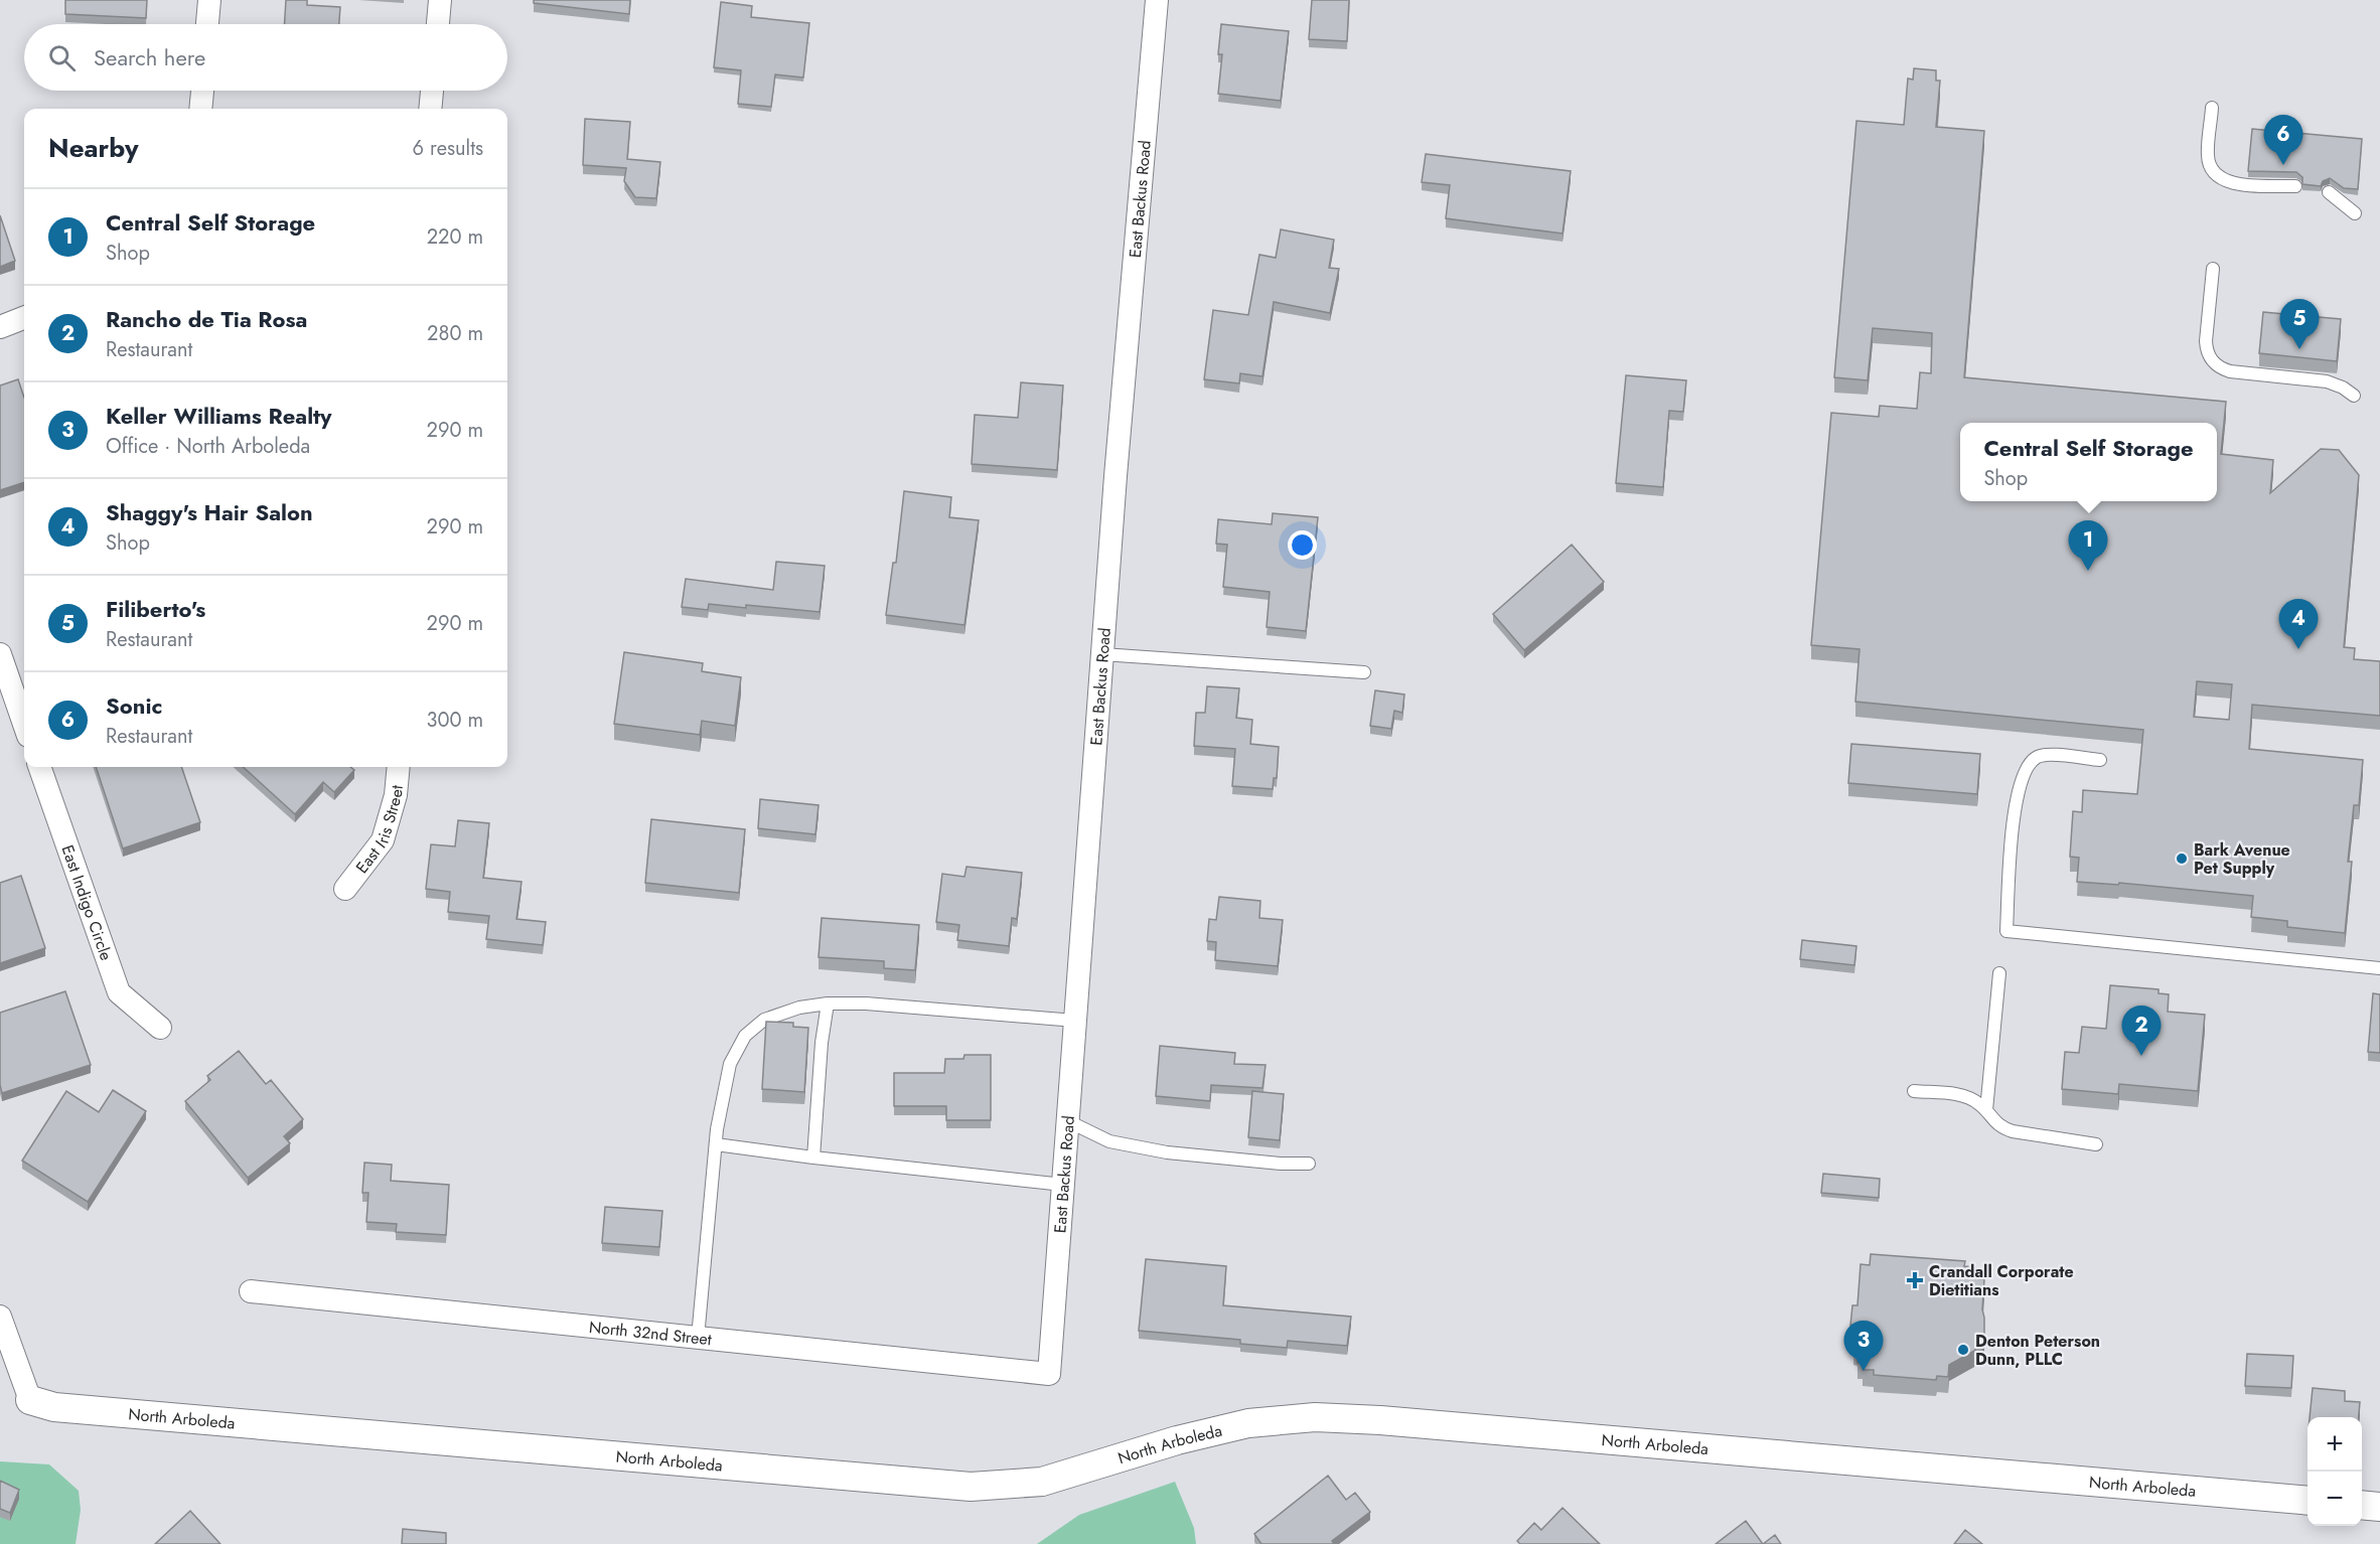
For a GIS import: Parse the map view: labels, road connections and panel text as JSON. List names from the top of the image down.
{
  "streets": {
    "street": [
      "East Backus Road",
      "East Iris Street",
      "East Indigo Circle",
      "North 32nd Street",
      "North Arboleda"
    ]
  },
  "crossings": [
    ["East Backus Road", "North 32nd Street"]
  ],
  "places": {
    "other": ["Bark Avenue Pet Supply", "Denton Peterson Dunn, PLLC"],
    "health": ["Crandall Corporate Dietitians"]
  },
  "page": {
    "search": "Search here",
    "heading": ["Nearby", "6 results"],
    "pins": [
      "6",
      "5",
      "1",
      "4",
      "2",
      "3"
    ],
    "list": [
      {
        "mark": "1",
        "name": "Central Self Storage",
        "note": "Shop",
        "value": "220 m"
      },
      {
        "mark": "2",
        "name": "Rancho de Tia Rosa",
        "note": "Restaurant",
        "value": "280 m"
      },
      {
        "mark": "3",
        "name": "Keller Williams Realty",
        "note": "Office · North Arboleda",
        "value": "290 m"
      },
      {
        "mark": "4",
        "name": "Shaggy's Hair Salon",
        "note": "Shop",
        "value": "290 m"
      },
      {
        "mark": "5",
        "name": "Filiberto's",
        "note": "Restaurant",
        "value": "290 m"
      },
      {
        "mark": "6",
        "name": "Sonic",
        "note": "Restaurant",
        "value": "300 m"
      }
    ],
    "popup": ["Central Self Storage", "Shop"],
    "map_buttons": ["+", "−"]
  }
}
